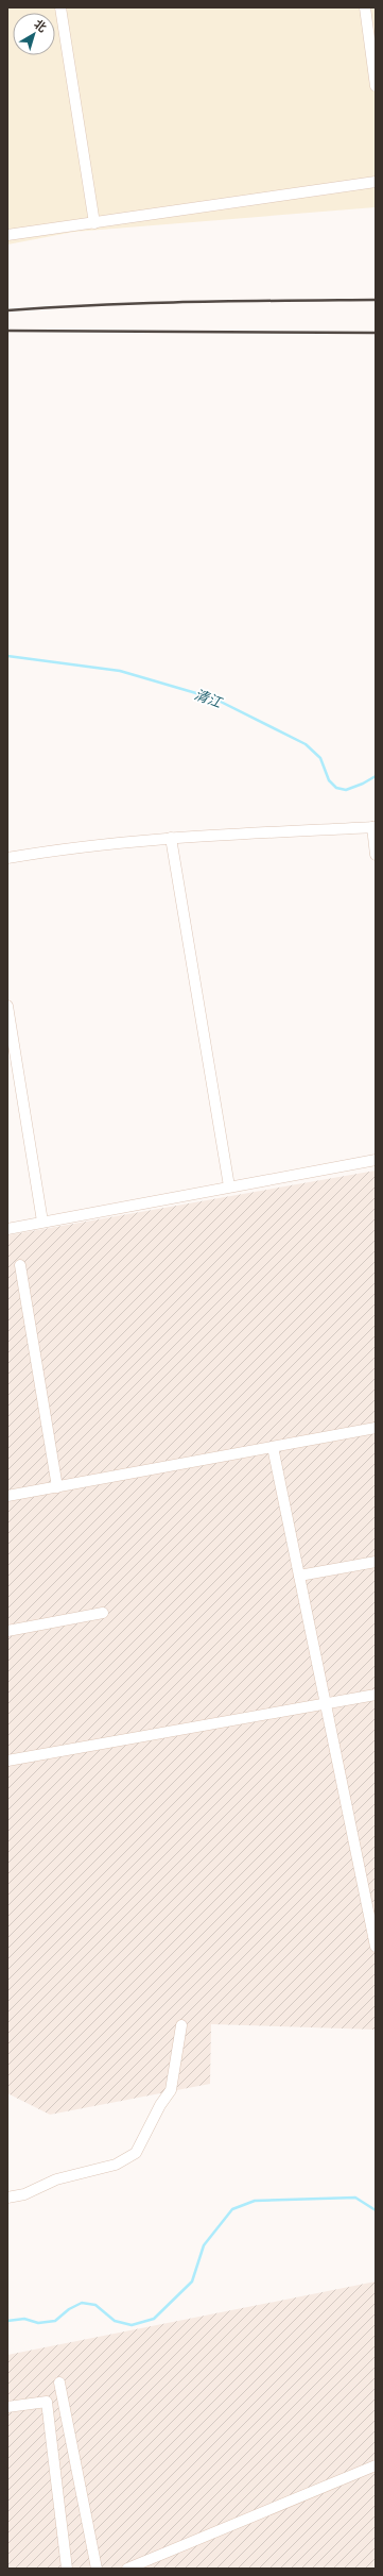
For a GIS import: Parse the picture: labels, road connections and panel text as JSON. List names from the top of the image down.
{
  "water": ["清江"],
  "north": "top right"
}
